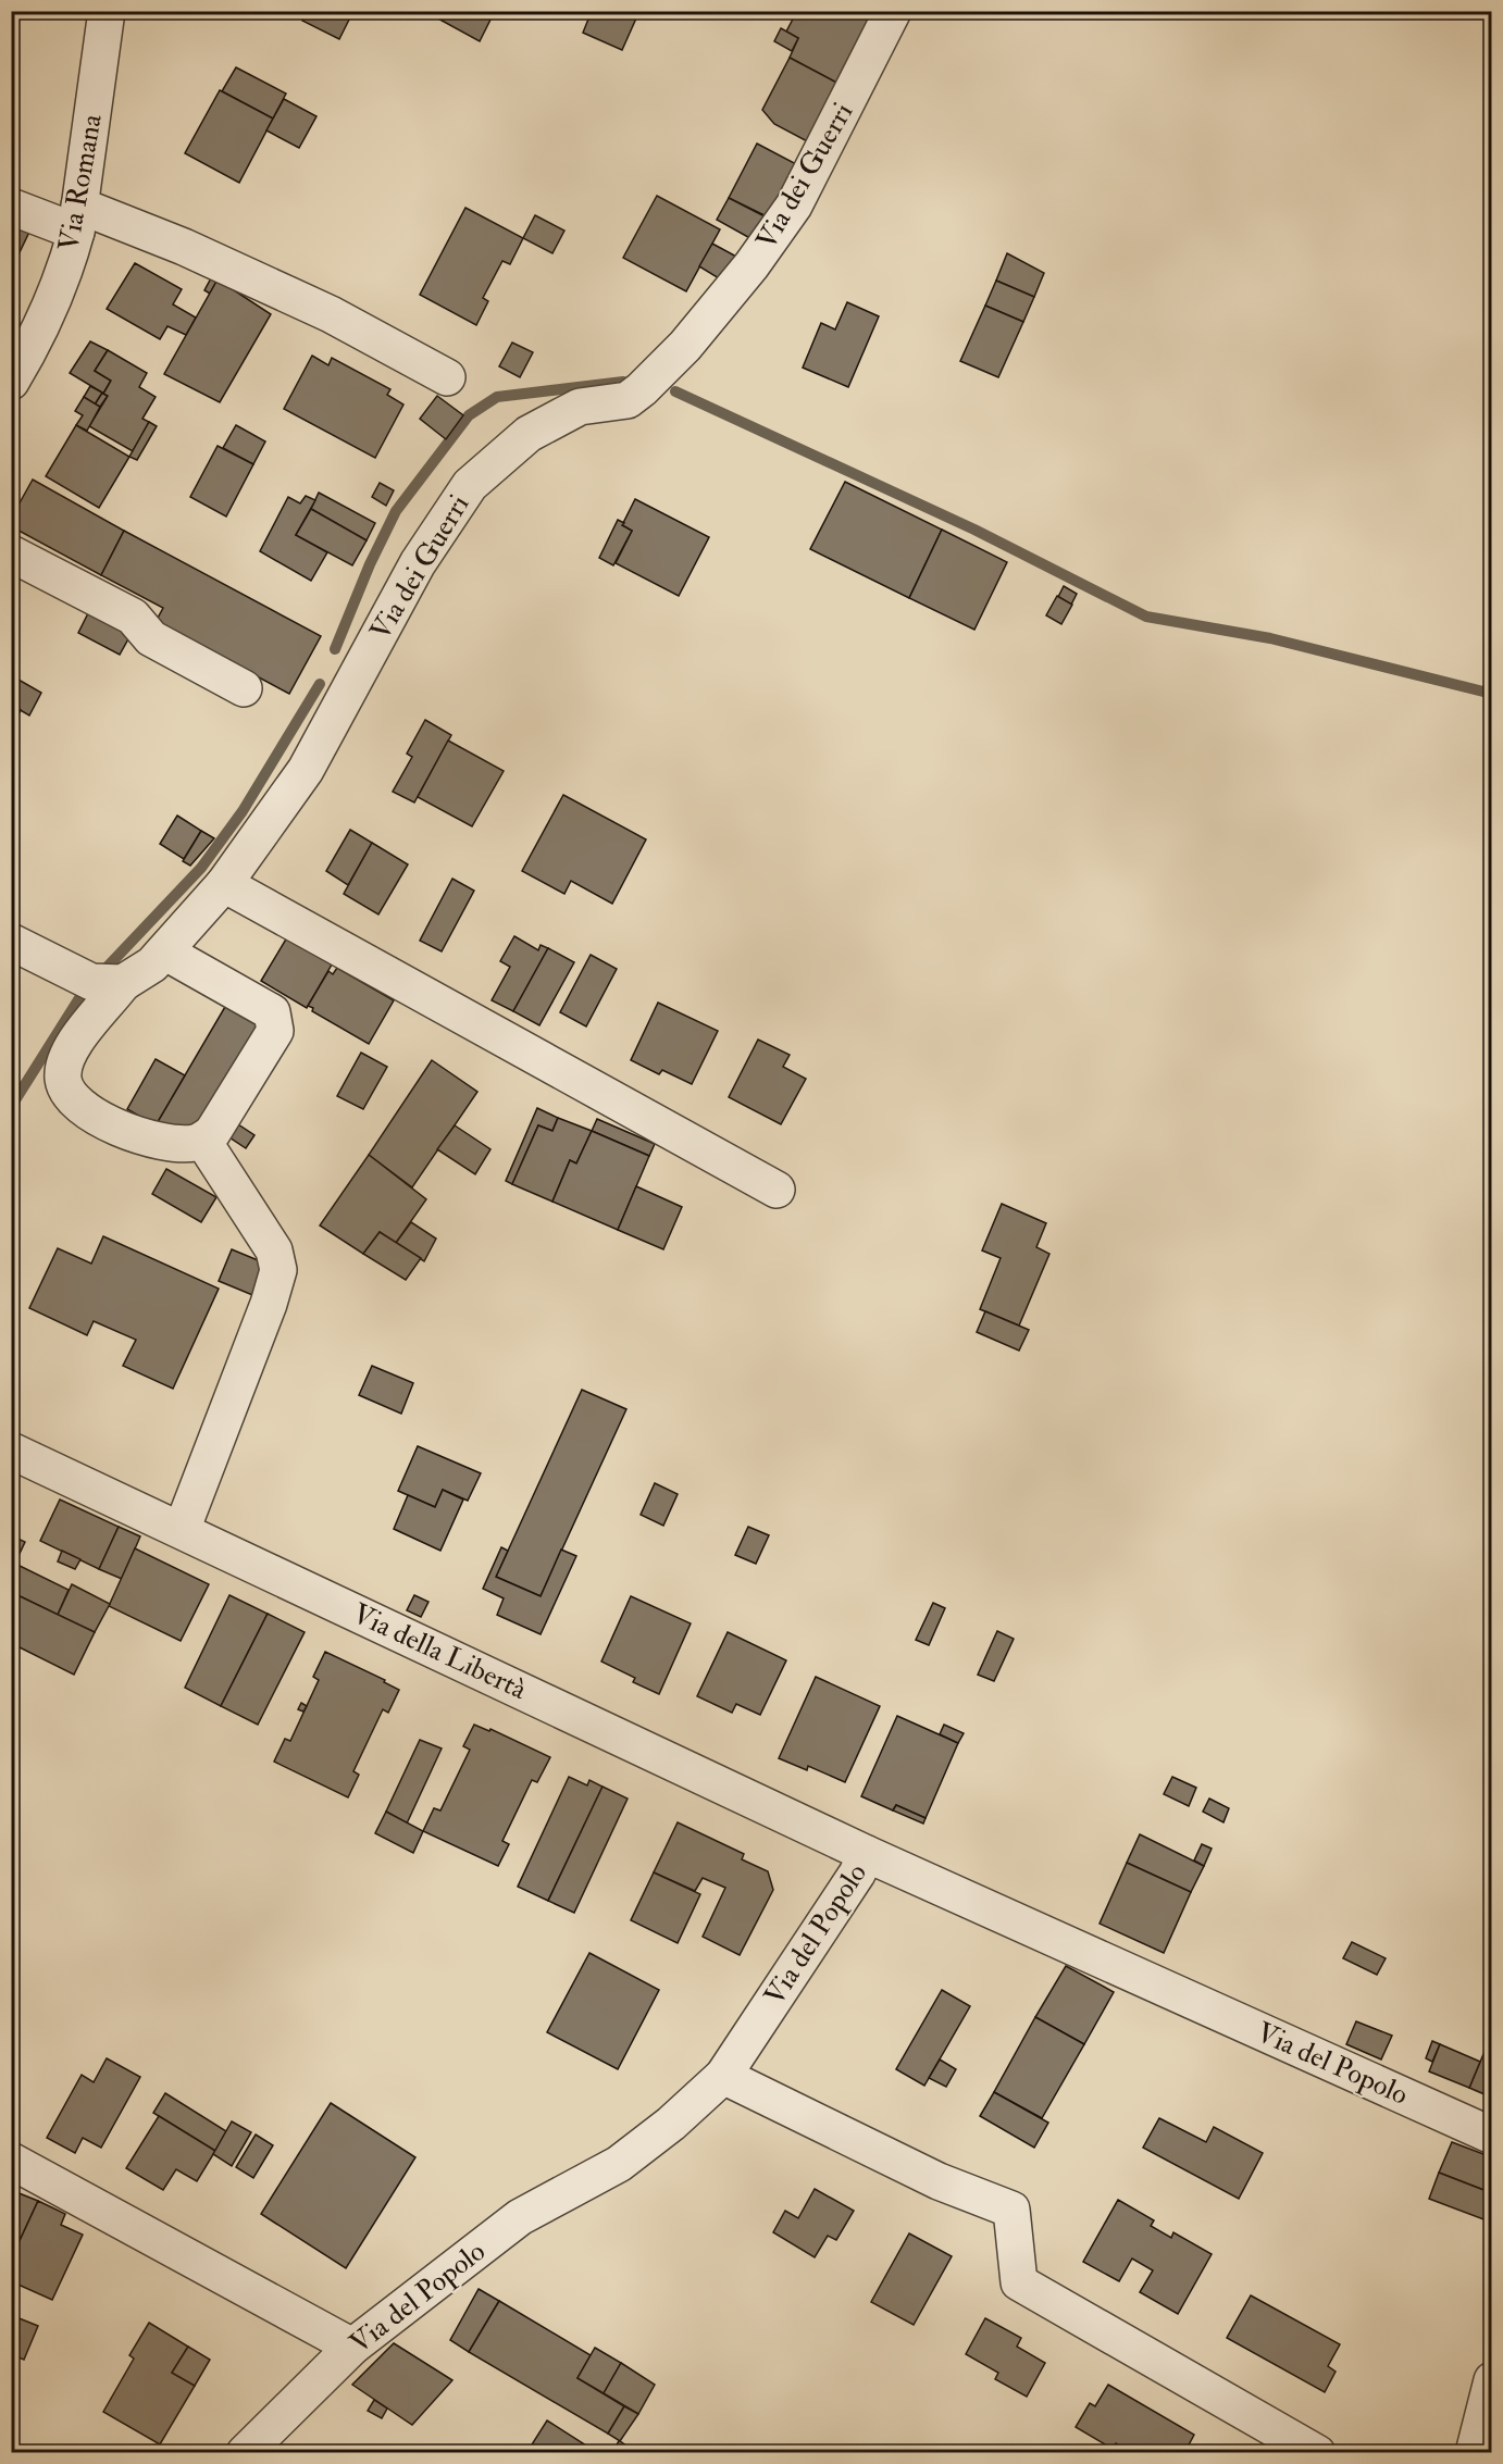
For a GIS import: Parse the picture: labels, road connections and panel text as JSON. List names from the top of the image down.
{
  "streets": {
    "street": [
      "Via dei Guerri",
      "Via Romana",
      "Via della Libertà",
      "Via del Popolo"
    ]
  },
  "crossings": [
    ["Via della Libertà", "Via del Popolo"]
  ]
}
